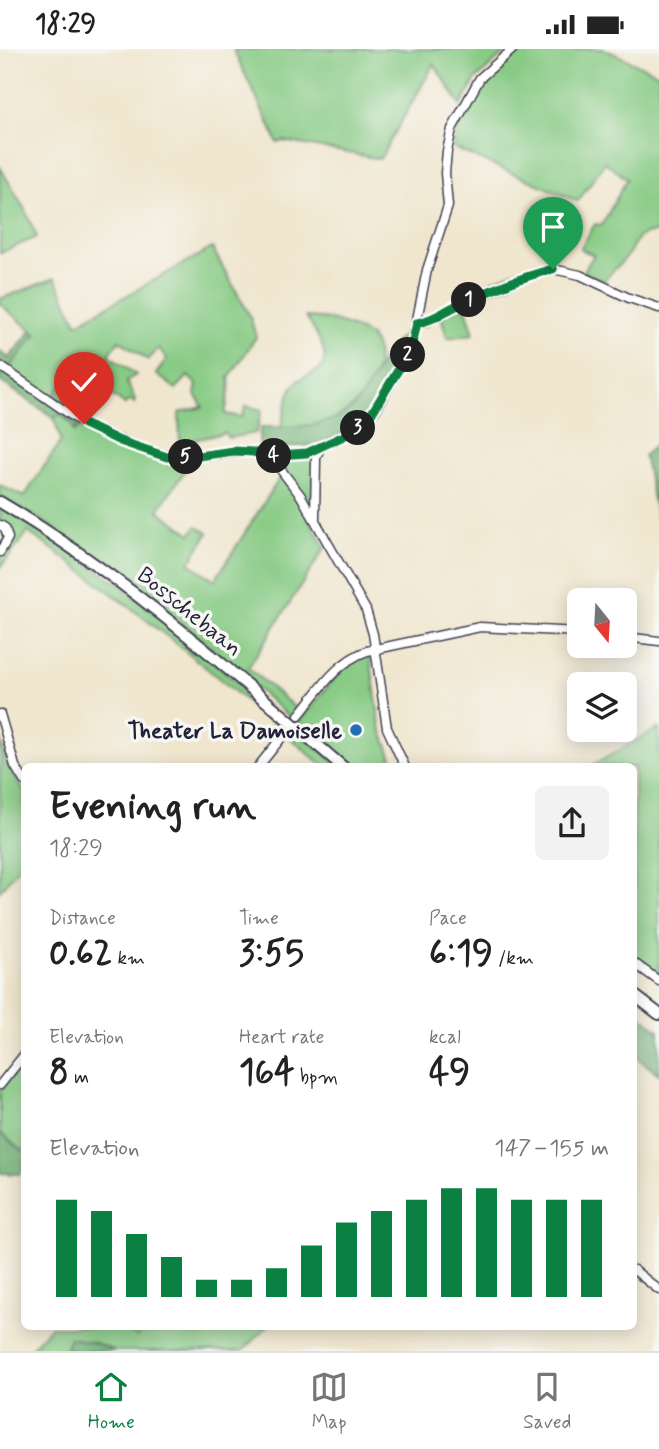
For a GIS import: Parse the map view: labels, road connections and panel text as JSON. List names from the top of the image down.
{
  "streets": {
    "main road": ["Bosschebaan"]
  },
  "places": ["Theater La Damoiselle"],
  "north": "bottom",
  "page": {
    "status": "18:29",
    "pins": [
      "1",
      "2",
      "3",
      "4",
      "5"
    ],
    "heading": ["Evening run", "18:29"],
    "stats": [
      ["Distance", "0.62 km"],
      ["Time", "3:55"],
      ["Pace", "6:19 /km"],
      ["Elevation", "8 m"],
      ["Heart rate", "164 bpm"],
      ["kcal", "49"]
    ],
    "chart": ["Elevation", "147–155 m"],
    "tabs": ["Home", "Map", "Saved"]
  }
}
